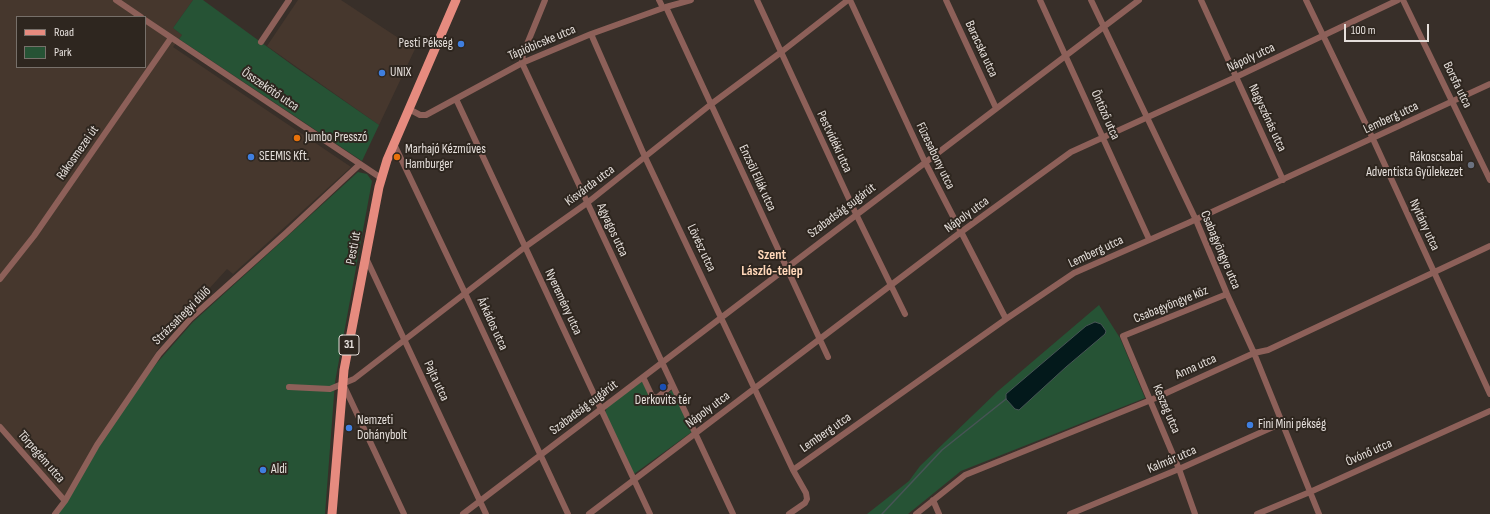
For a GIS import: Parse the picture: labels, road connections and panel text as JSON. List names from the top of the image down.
{
  "streets": {
    "main road": ["Pesti út", "31"],
    "street": [
      "Tápióbicske utca",
      "Baracska utca",
      "Nápoly utca",
      "Borsfa utca",
      "Összekötő utca",
      "Öntöző utca",
      "Nagyszénás utca",
      "Lemberg utca",
      "Pestvidéki utca",
      "Rákosmezei út",
      "Füzesabony utca",
      "Enzsöl Ellák utca",
      "Kisvárda utca",
      "Szabadság sugárút",
      "Nyitány utca",
      "Agyagos utca",
      "Lövész utca",
      "Csabagyöngye utca",
      "Nyeremény utca",
      "Csabagyöngye köz",
      "Strázsahegyi dűlő",
      "Árkádos utca",
      "Anna utca",
      "Pajta utca",
      "Keszeg utca",
      "Óvónő utca",
      "Törpegém utca",
      "Kalmár utca"
    ]
  },
  "crossings": [
    ["Tápióbicske utca", "Enzsöl Ellák utca"],
    ["Tápióbicske utca", "Agyagos utca"],
    ["Tápióbicske utca", "Pesti út"],
    ["Tápióbicske utca", "Lövész utca"],
    ["Tápióbicske utca", "Nyeremény utca"],
    ["Baracska utca", "Szabadság sugárút"],
    ["Nápoly utca", "Öntöző utca"],
    ["Nápoly utca", "Nagyszénás utca"],
    ["Nápoly utca", "Pestvidéki utca"],
    ["Nápoly utca", "Füzesabony utca"],
    ["Nápoly utca", "Enzsöl Ellák utca"],
    ["Nápoly utca", "Nyitány utca"],
    ["Nápoly utca", "Lövész utca"],
    ["Nápoly utca", "Csabagyöngye utca"],
    ["Nápoly utca", "Nyeremény utca"],
    ["Borsfa utca", "Lemberg utca"],
    ["Összekötő utca", "Rákosmezei út"],
    ["Összekötő utca", "Pesti út"],
    ["Összekötő utca", "Strázsahegyi dűlő"],
    ["Öntöző utca", "Lemberg utca"],
    ["Öntöző utca", "Szabadság sugárút"],
    ["Nagyszénás utca", "Lemberg utca"],
    ["Lemberg utca", "Füzesabony utca"],
    ["Lemberg utca", "Nyitány utca"],
    ["Lemberg utca", "Lövész utca"],
    ["Lemberg utca", "Csabagyöngye utca"],
    ["Pestvidéki utca", "Kisvárda utca"],
    ["Pestvidéki utca", "Szabadság sugárút"],
    ["Füzesabony utca", "Kisvárda utca"],
    ["Füzesabony utca", "Szabadság sugárút"],
    ["Enzsöl Ellák utca", "Kisvárda utca"],
    ["Enzsöl Ellák utca", "Szabadság sugárút"],
    ["Kisvárda utca", "Agyagos utca"],
    ["Kisvárda utca", "Pesti út"],
    ["Kisvárda utca", "Lövész utca"],
    ["Kisvárda utca", "Nyeremény utca"],
    ["Kisvárda utca", "Árkádos utca"],
    ["Kisvárda utca", "Pajta utca"],
    ["Szabadság sugárút", "Agyagos utca"],
    ["Szabadság sugárút", "Lövész utca"],
    ["Szabadság sugárút", "Csabagyöngye utca"],
    ["Szabadság sugárút", "Nyeremény utca"],
    ["Szabadság sugárút", "Árkádos utca"],
    ["Szabadság sugárút", "Pajta utca"],
    ["Nyitány utca", "Anna utca"],
    ["Pesti út", "Árkádos utca"],
    ["Pesti út", "Pajta utca"],
    ["Csabagyöngye utca", "Csabagyöngye köz"],
    ["Csabagyöngye utca", "Anna utca"],
    ["Csabagyöngye utca", "Óvónő utca"],
    ["Csabagyöngye utca", "Kalmár utca"],
    ["Csabagyöngye köz", "Keszeg utca"],
    ["Strázsahegyi dűlő", "Törpegém utca"],
    ["Anna utca", "Keszeg utca"],
    ["Keszeg utca", "Kalmár utca"]
  ],
  "districts": ["Szent László-telep"],
  "places": [
    "Pesti Pékség",
    "UNIX",
    "Jumbo Presszó",
    "SEEMIS Kft.",
    "Marhajó Kézműves Hamburger",
    "Rákoscsabai Adventista Gyülekezet",
    "Derkovits tér",
    "Fini Mini pékség",
    "Nemzeti Dohánybolt",
    "Aldi"
  ],
  "legend": ["Road", "Park"],
  "scale_bar": "100 m"
}
